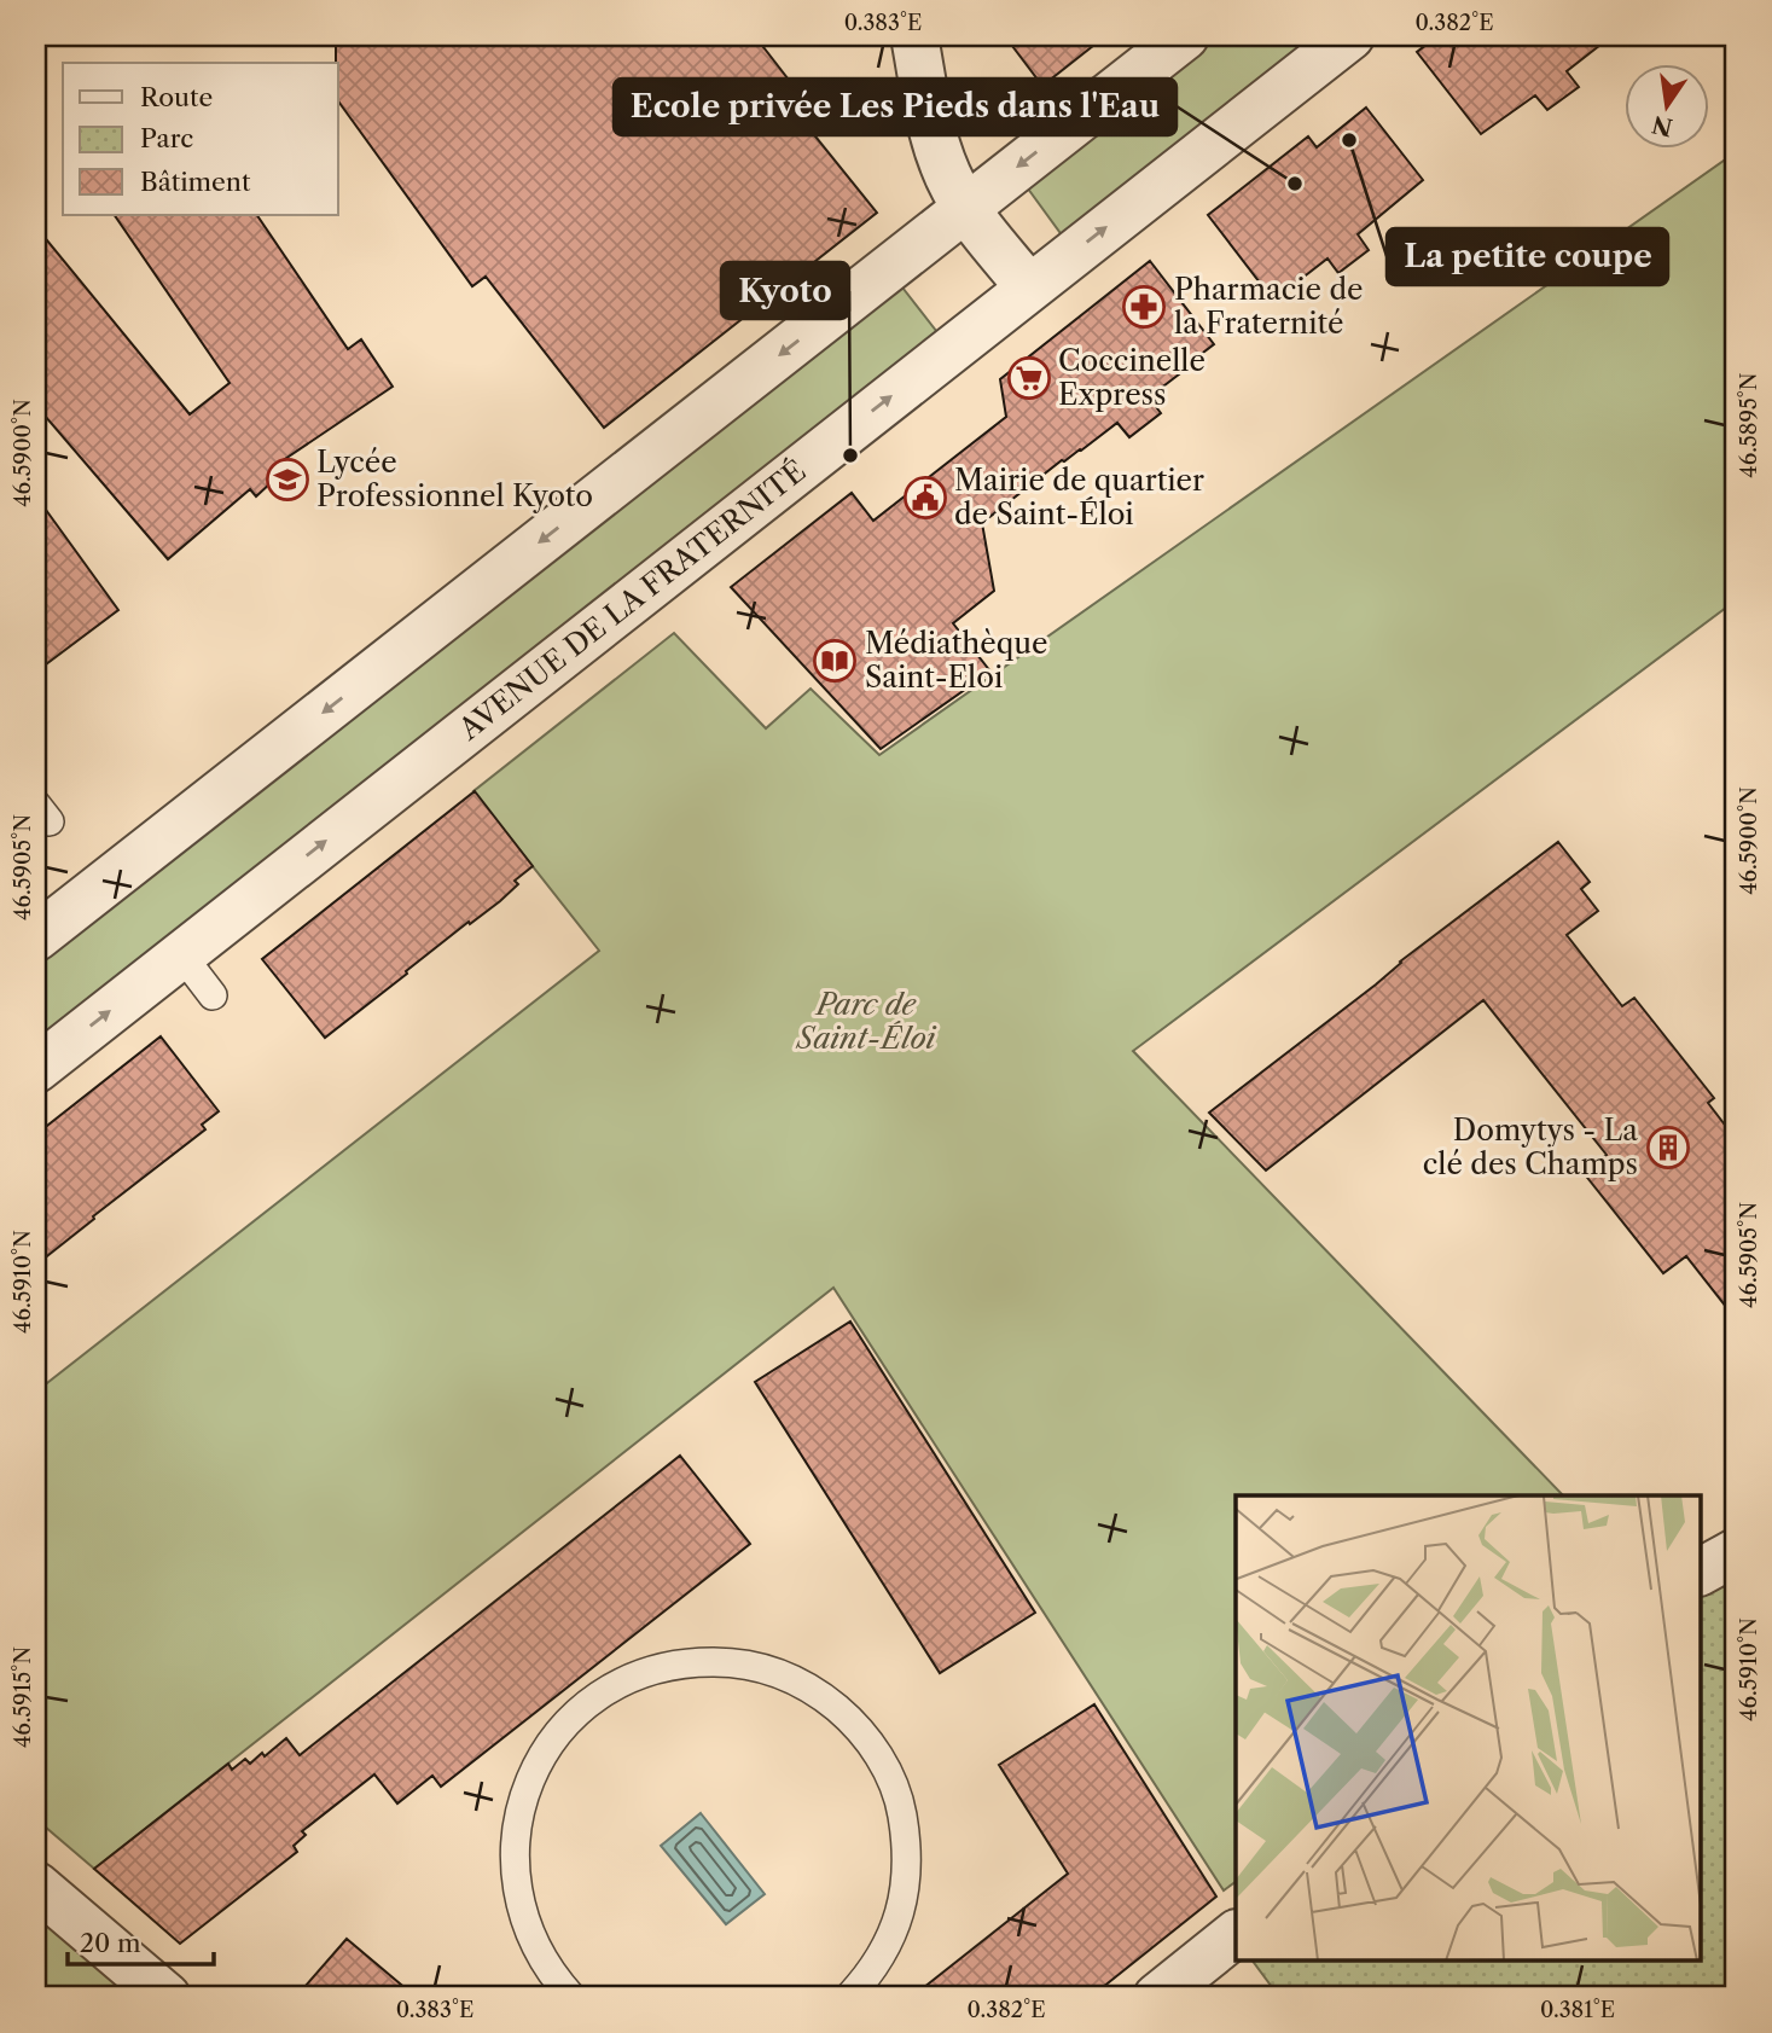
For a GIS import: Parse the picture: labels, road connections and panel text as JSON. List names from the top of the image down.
{
  "streets": {
    "street": ["AVENUE DE LA FRATERNITÉ"]
  },
  "parks": ["Parc de Saint-Éloi"],
  "places": {
    "other": ["La petite coupe", "Ecole privée Les Pieds dans l'Eau", "Kyoto"],
    "pharmacy": ["Pharmacie de la Fraternité"],
    "supermarket": ["Coccinelle Express"],
    "school or university": ["Lycée Professionnel Kyoto"],
    "public building": ["Mairie de quartier de Saint-Éloi"],
    "library": ["Médiathèque Saint-Eloi"],
    "building": ["Domytys - La clé des Champs"]
  },
  "legend": ["Route", "Parc", "Bâtiment"],
  "scale_bar": "20 m",
  "north": "bottom",
  "coordinates": [
    "0.383°E",
    "0.382°E",
    "46.5895°N",
    "46.5900°N",
    "46.5905°N",
    "46.5910°N",
    "46.5915°N",
    "0.381°E"
  ]
}
